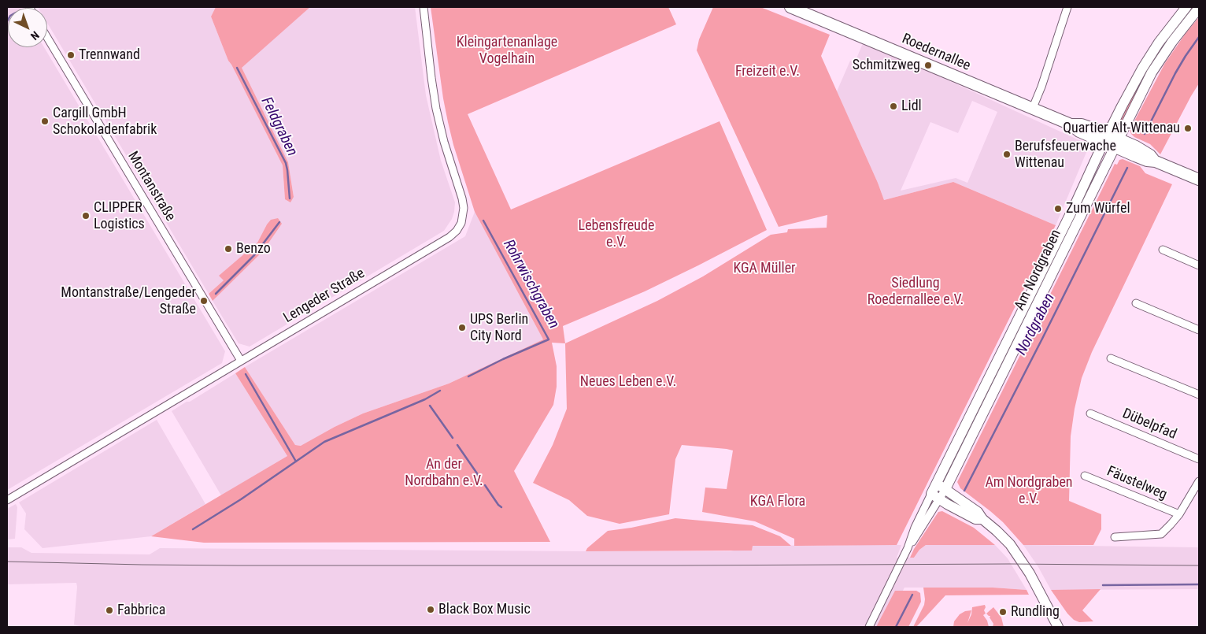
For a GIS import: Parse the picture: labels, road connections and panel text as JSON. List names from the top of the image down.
{
  "streets": {
    "main road": ["Roedernallee", "Am Nordgraben"],
    "street": [
      "Montanstraße",
      "Lengeder Straße",
      "Dübelpfad",
      "Fäustelweg"
    ]
  },
  "crossings": [
    ["Roedernallee", "Am Nordgraben"],
    ["Montanstraße", "Lengeder Straße"]
  ],
  "water": ["Feldgraben", "Rohrwischgraben", "Nordgraben"],
  "parks": [
    "Kleingartenanlage Vogelhain",
    "Freizeit e.V.",
    "Lebensfreude e.V.",
    "KGA Müller",
    "Siedlung Roedernallee e.V.",
    "Neues Leben e.V.",
    "An der Nordbahn e.V.",
    "Am Nordgraben e.V.",
    "KGA Flora"
  ],
  "places": [
    "Trennwand",
    "Schmitzweg",
    "Lidl",
    "Cargill GmbH Schokoladenfabrik",
    "Quartier Alt-Wittenau",
    "Berufsfeuerwache Wittenau",
    "Zum Würfel",
    "CLIPPER Logistics",
    "Benzo",
    "Montanstraße/Lengeder Straße",
    "UPS Berlin City Nord",
    "Black Box Music",
    "Fabbrica",
    "Rundling"
  ],
  "north": "bottom right"
}
